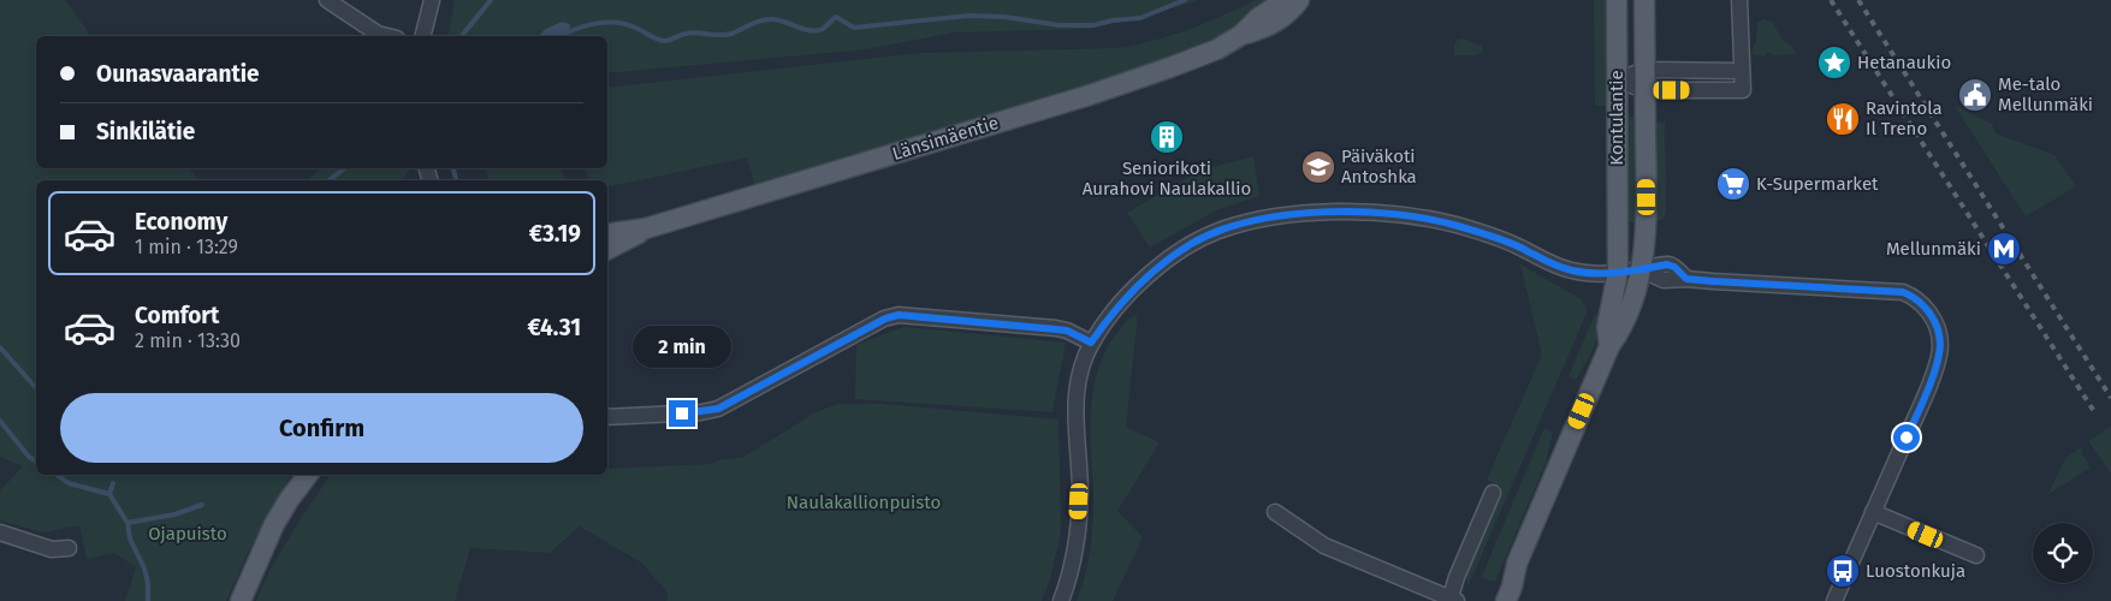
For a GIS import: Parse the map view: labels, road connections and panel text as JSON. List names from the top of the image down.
{
  "streets": {
    "main road": ["Kontulantie", "Länsimäentie"]
  },
  "parks": ["Naulakallionpuisto", "Ojapuisto"],
  "places": {
    "place": ["Hetanaukio"],
    "public building": ["Me-talo Mellunmäki"],
    "restaurant": ["Ravintola Il Treno"],
    "building": ["Seniorikoti Aurahovi Naulakallio"],
    "school or university": ["Päiväkoti Antoshka"],
    "supermarket": ["K-Supermarket"],
    "metro station": ["Mellunmäki"],
    "bus stop": ["Luostonkuja"]
  },
  "page": {
    "banner": ["Ounasvaarantie", "Sinkilätie"],
    "list": [
      {
        "name": "Economy",
        "note": "1 min · 13:29",
        "value": "€3.19"
      },
      {
        "name": "Comfort",
        "note": "2 min · 13:30",
        "value": "€4.31"
      }
    ],
    "bubble": "2 min",
    "buttons": "Confirm"
  }
}
